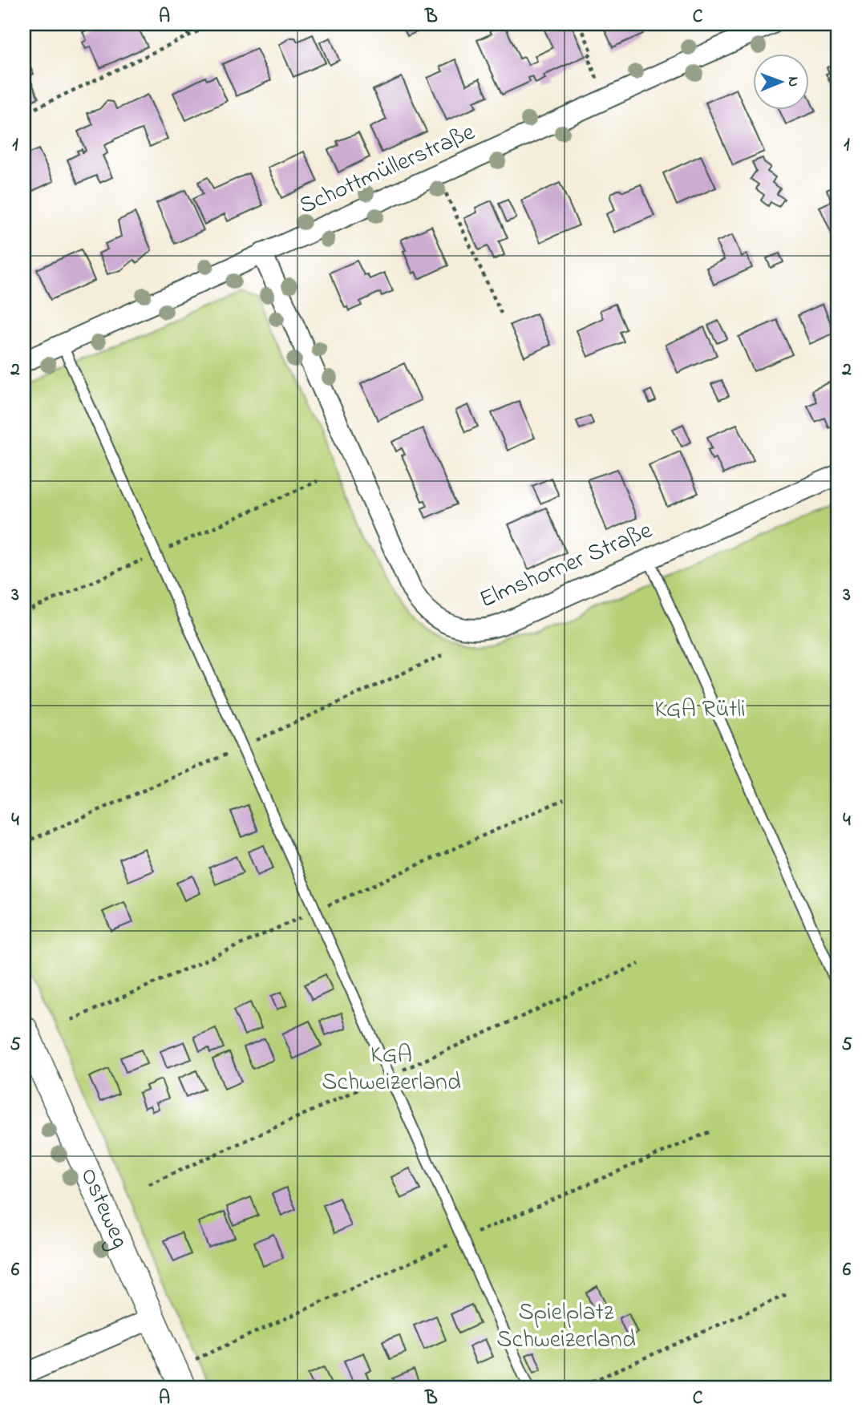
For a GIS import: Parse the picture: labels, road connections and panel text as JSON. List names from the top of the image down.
{
  "streets": {
    "street": ["Schottmüllerstraße", "Elmshorner Straße", "Osteweg"]
  },
  "crossings": [
    ["Schottmüllerstraße", "Elmshorner Straße"]
  ],
  "parks": ["KGA Rütli", "KGA Schweizerland", "Spielplatz Schweizerland"],
  "north": "right",
  "grid": {
    "columns": ["A", "B", "C"],
    "rows": [
      "1",
      "2",
      "3",
      "4",
      "5",
      "6"
    ]
  }
}
